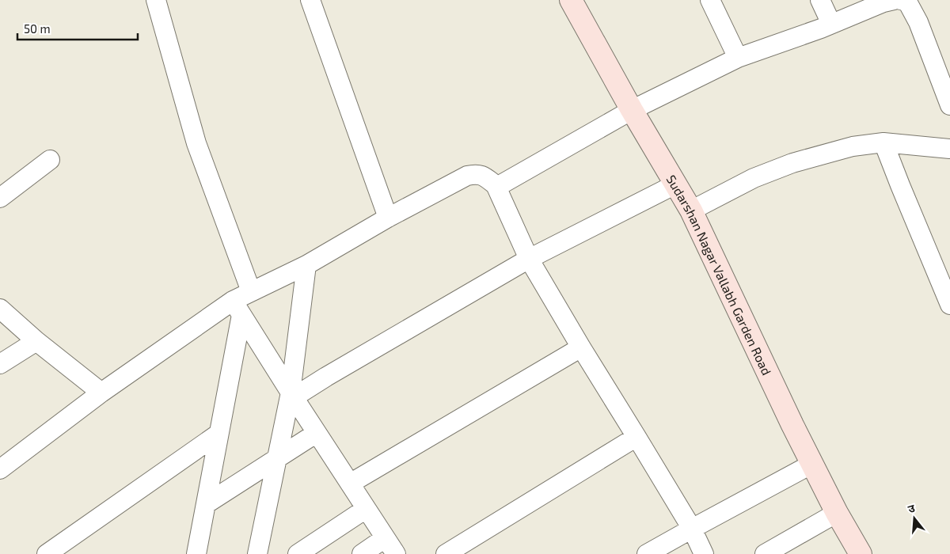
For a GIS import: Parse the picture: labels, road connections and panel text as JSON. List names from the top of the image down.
{
  "streets": {
    "street": ["Sudarshan Nagar Vallabh Garden Road"]
  },
  "scale_bar": "50 m",
  "north": "top"
}
